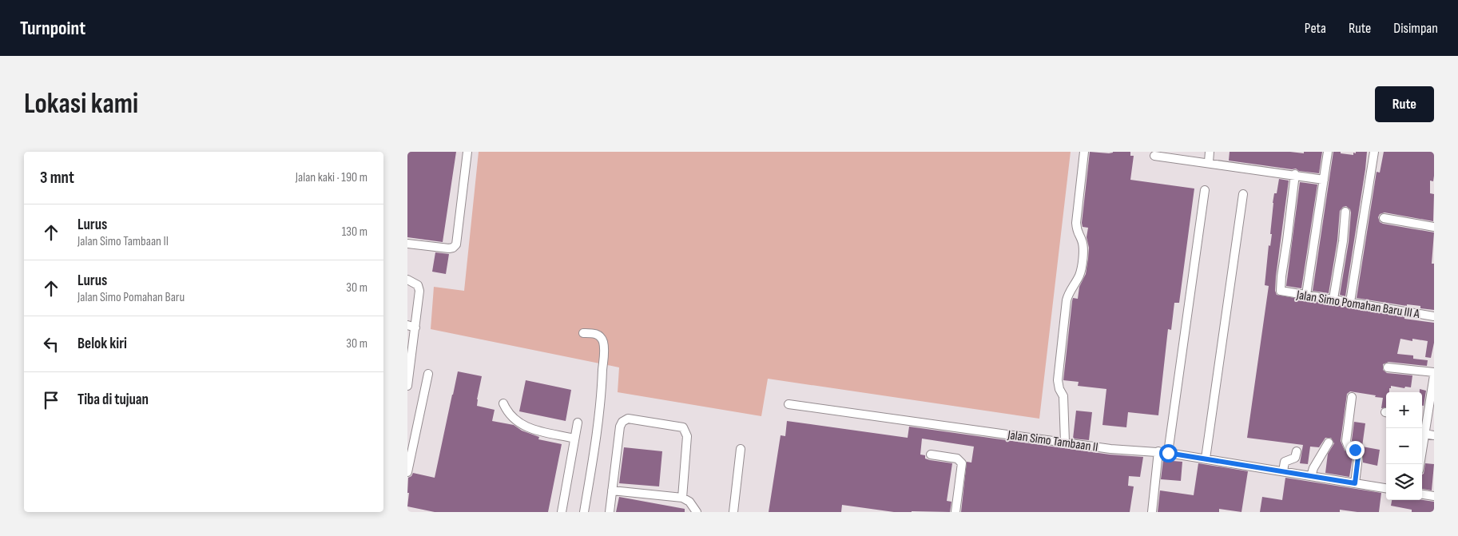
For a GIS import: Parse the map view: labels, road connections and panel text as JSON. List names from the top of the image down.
{
  "streets": {
    "street": ["Jalan Simo Pomahan Baru III A", "Jalan Simo Tambaan II"]
  },
  "page": {
    "header": "Turnpoint",
    "nav": ["Peta", "Rute", "Disimpan"],
    "buttons": "Rute",
    "title": "Lokasi kami",
    "heading": ["3 mnt", "Jalan kaki · 190 m"],
    "list": [
      ["Lurus", "Jalan Simo Tambaan II", "130 m"],
      ["Lurus", "Jalan Simo Pomahan Baru", "30 m"],
      ["Belok kiri", "30 m"],
      "Tiba di tujuan"
    ],
    "map_buttons": ["+", "−"]
  }
}
